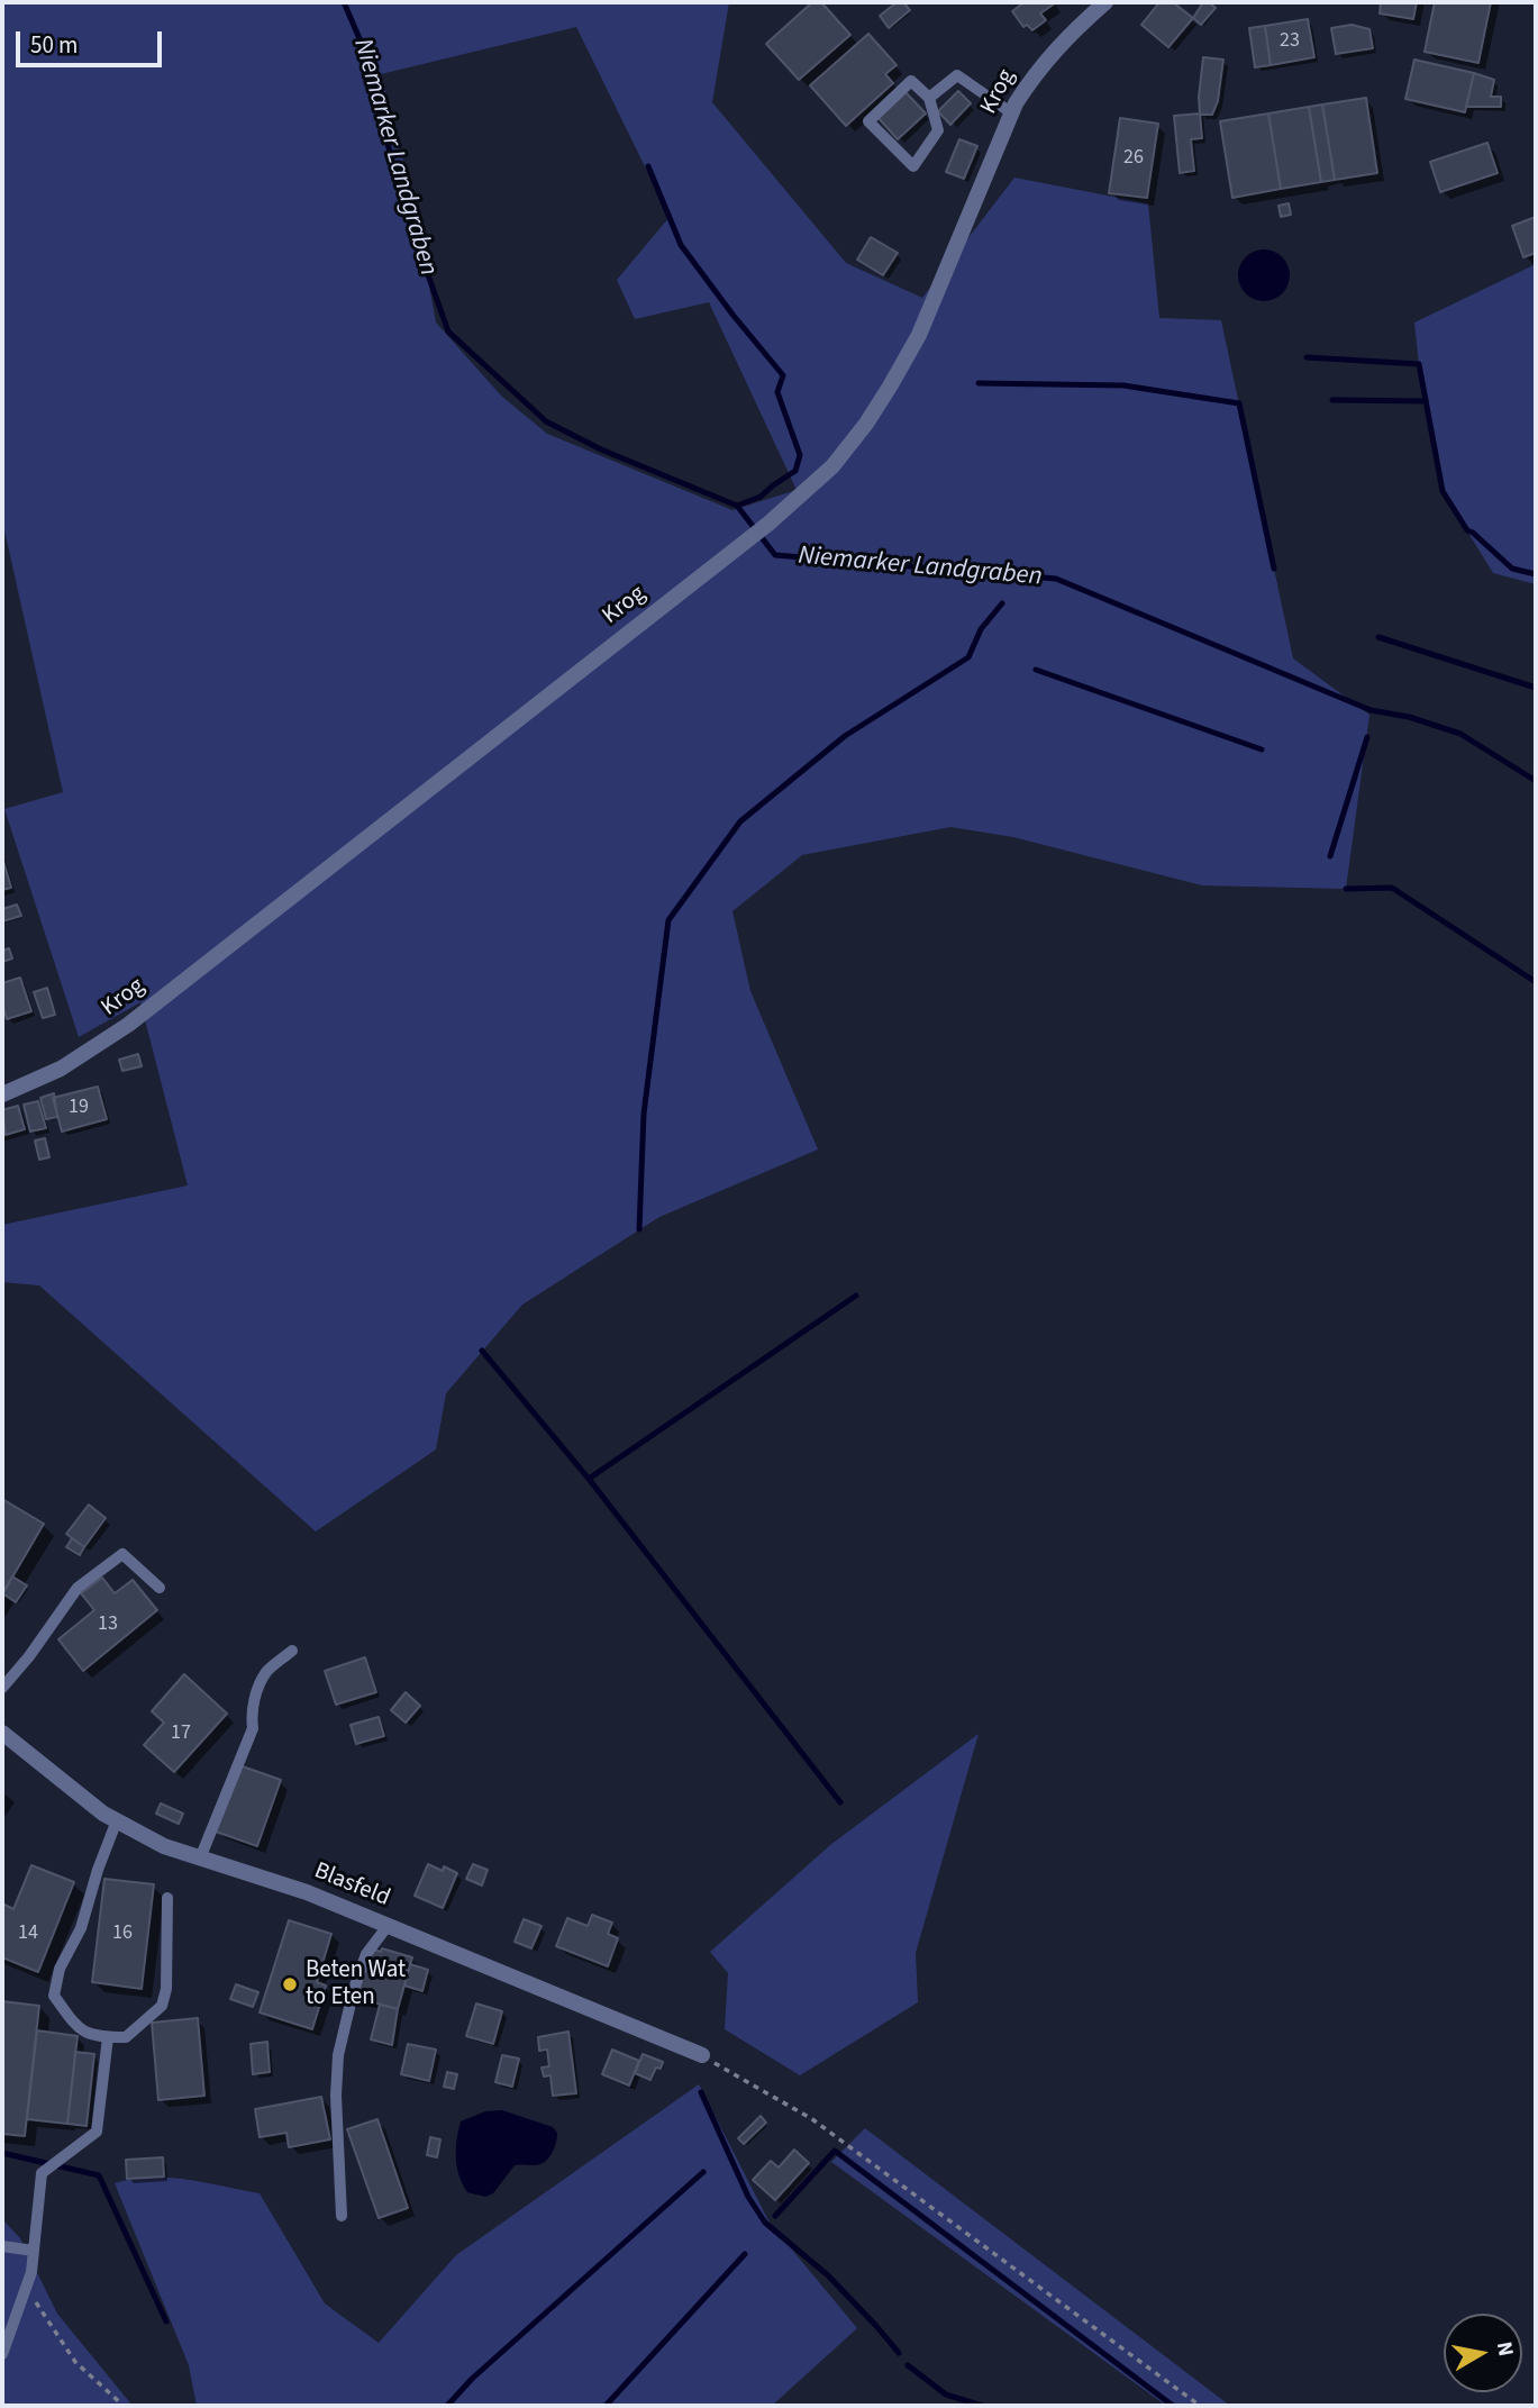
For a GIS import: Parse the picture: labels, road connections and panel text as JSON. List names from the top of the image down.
{
  "streets": {
    "street": ["Krog", "Blasfeld"]
  },
  "water": ["Niemarker Landgraben"],
  "places": ["Beten Wat to Eten"],
  "house_numbers": [
    "23",
    "26",
    "19",
    "13",
    "17",
    "14",
    "16"
  ],
  "scale_bar": "50 m",
  "north": "right"
}
